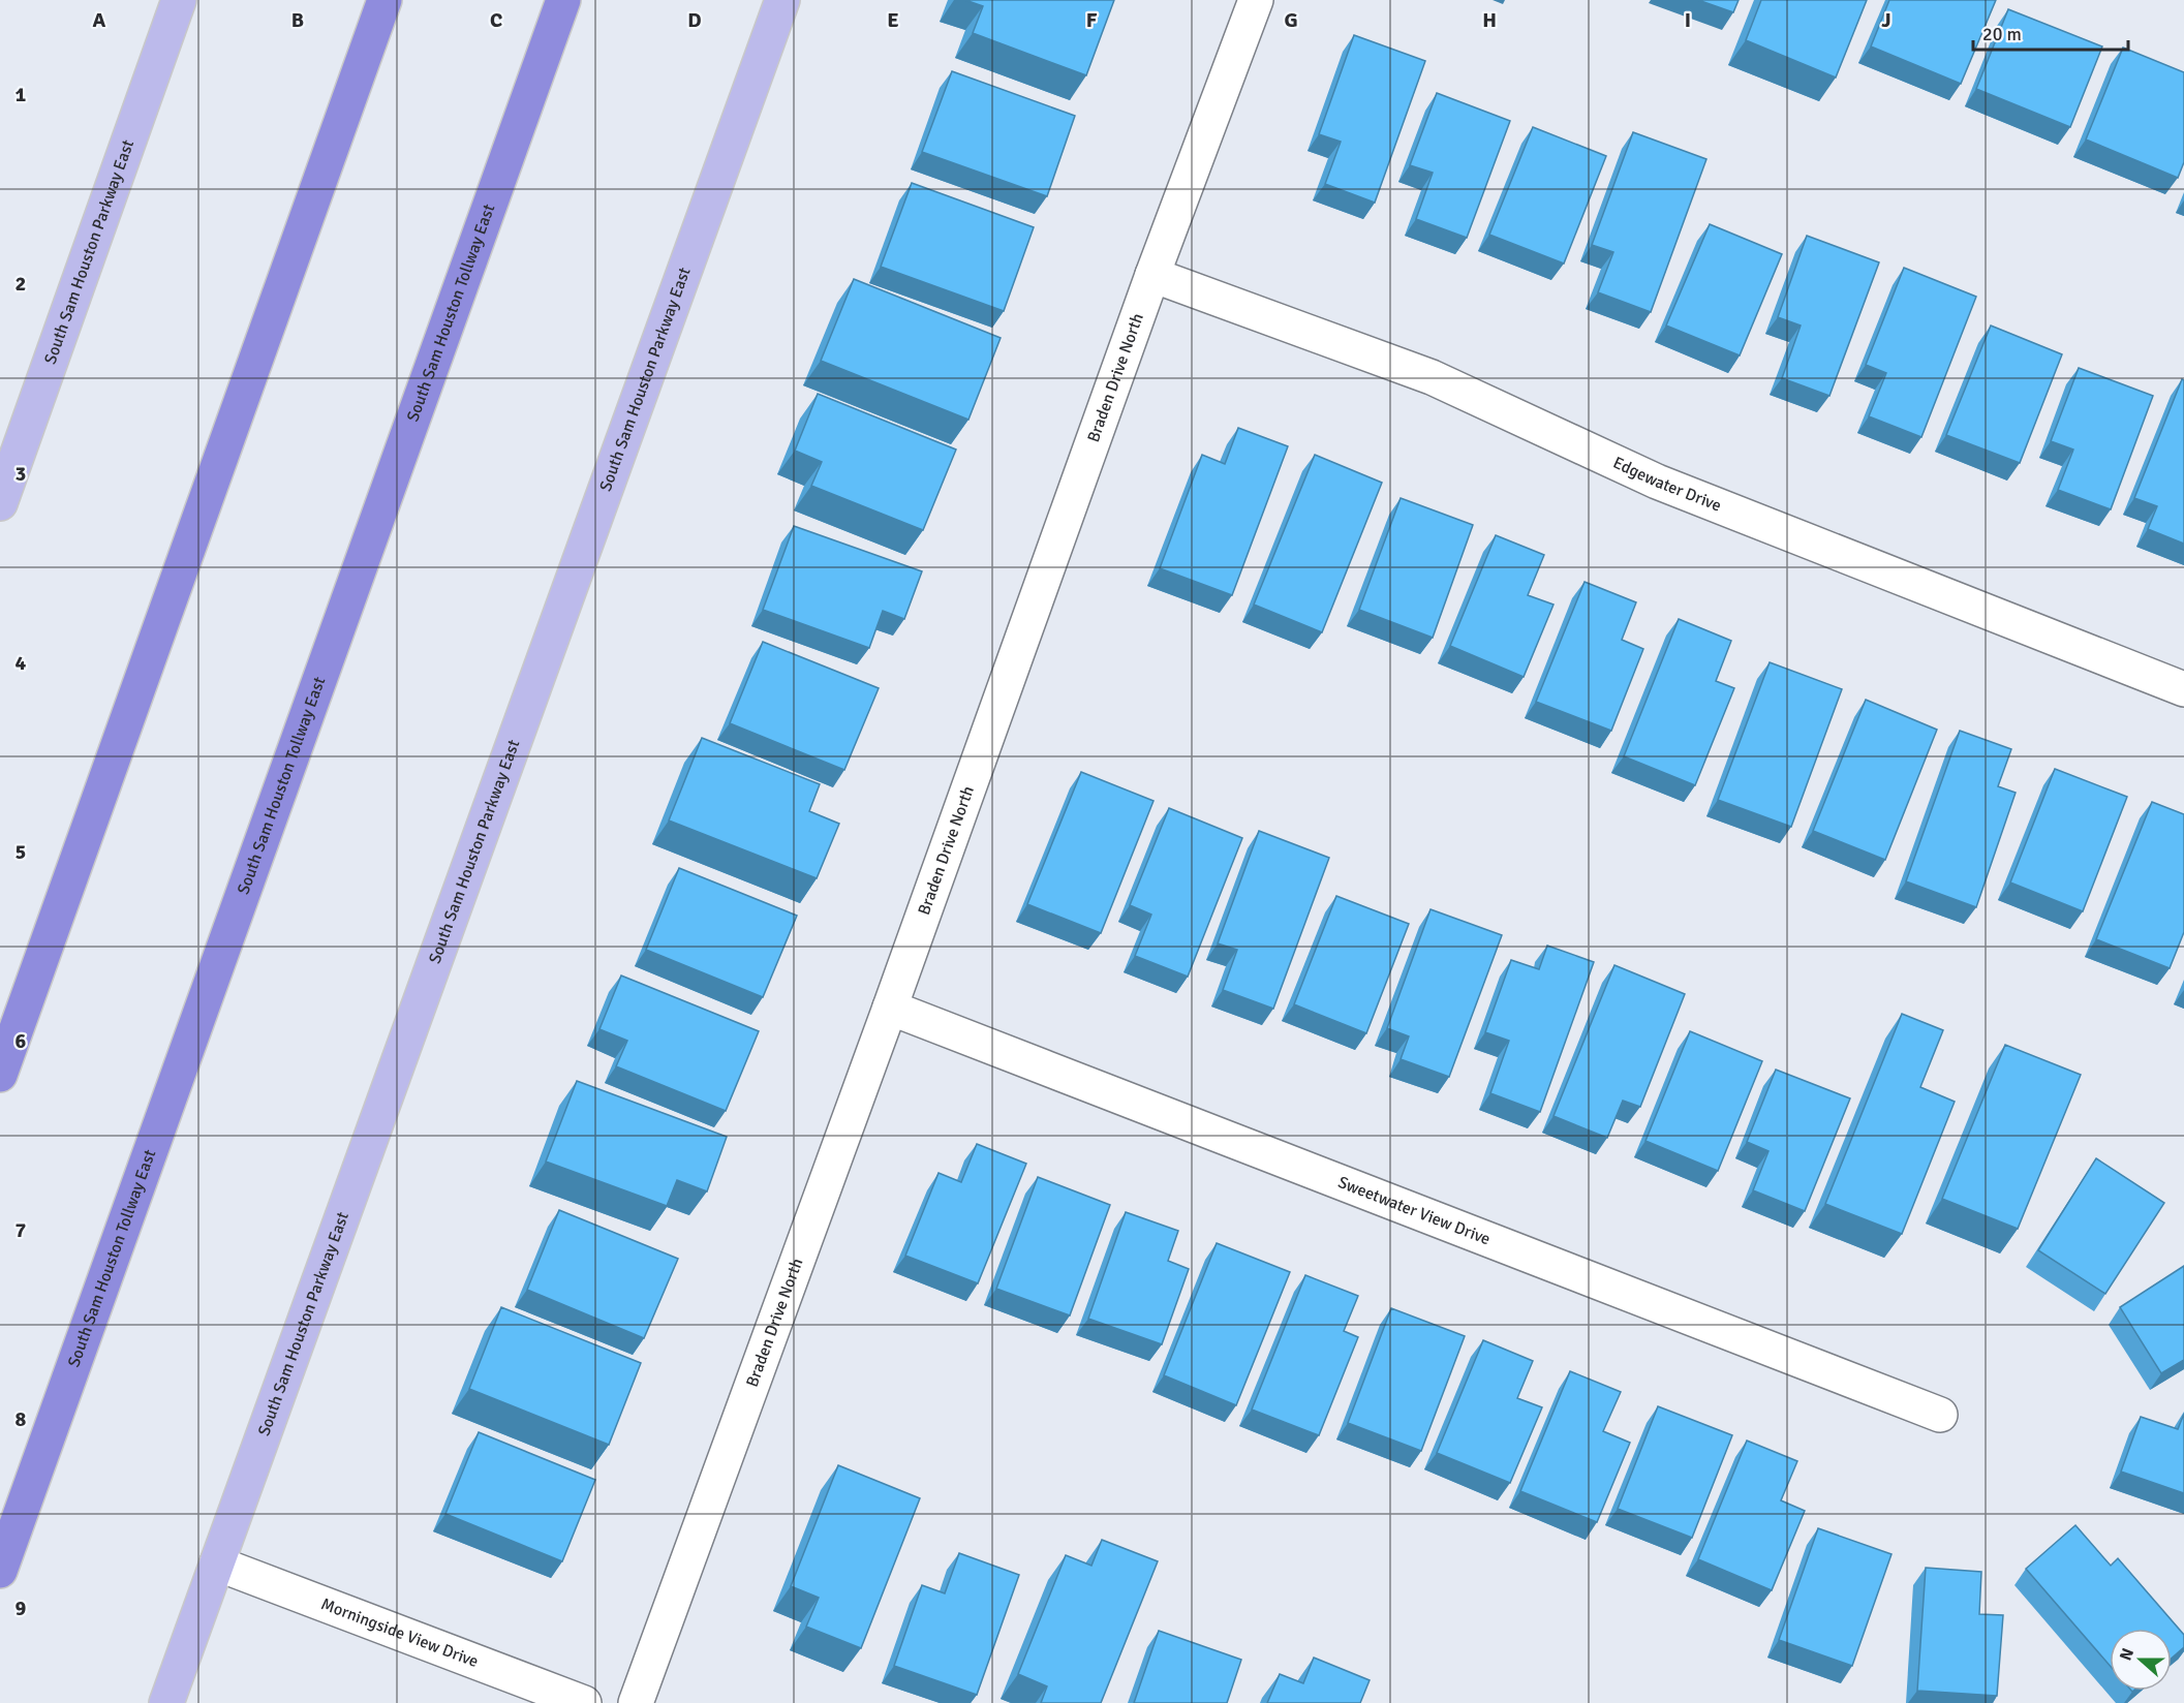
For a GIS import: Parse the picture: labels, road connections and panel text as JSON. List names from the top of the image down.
{
  "streets": {
    "highway": ["South Sam Houston Tollway East"],
    "main road": ["South Sam Houston Parkway East"],
    "street": [
      "Braden Drive North",
      "Edgewater Drive",
      "Sweetwater View Drive",
      "Morningside View Drive"
    ]
  },
  "crossings": [
    ["South Sam Houston Parkway East", "Morningside View Drive"],
    ["Braden Drive North", "Edgewater Drive"],
    ["Braden Drive North", "Sweetwater View Drive"]
  ],
  "scale_bar": "20 m",
  "north": "left",
  "grid": {
    "columns": [
      "A",
      "B",
      "C",
      "D",
      "E",
      "F",
      "G",
      "H",
      "I",
      "J"
    ],
    "rows": [
      "1",
      "2",
      "3",
      "4",
      "5",
      "6",
      "7",
      "8",
      "9"
    ]
  }
}
